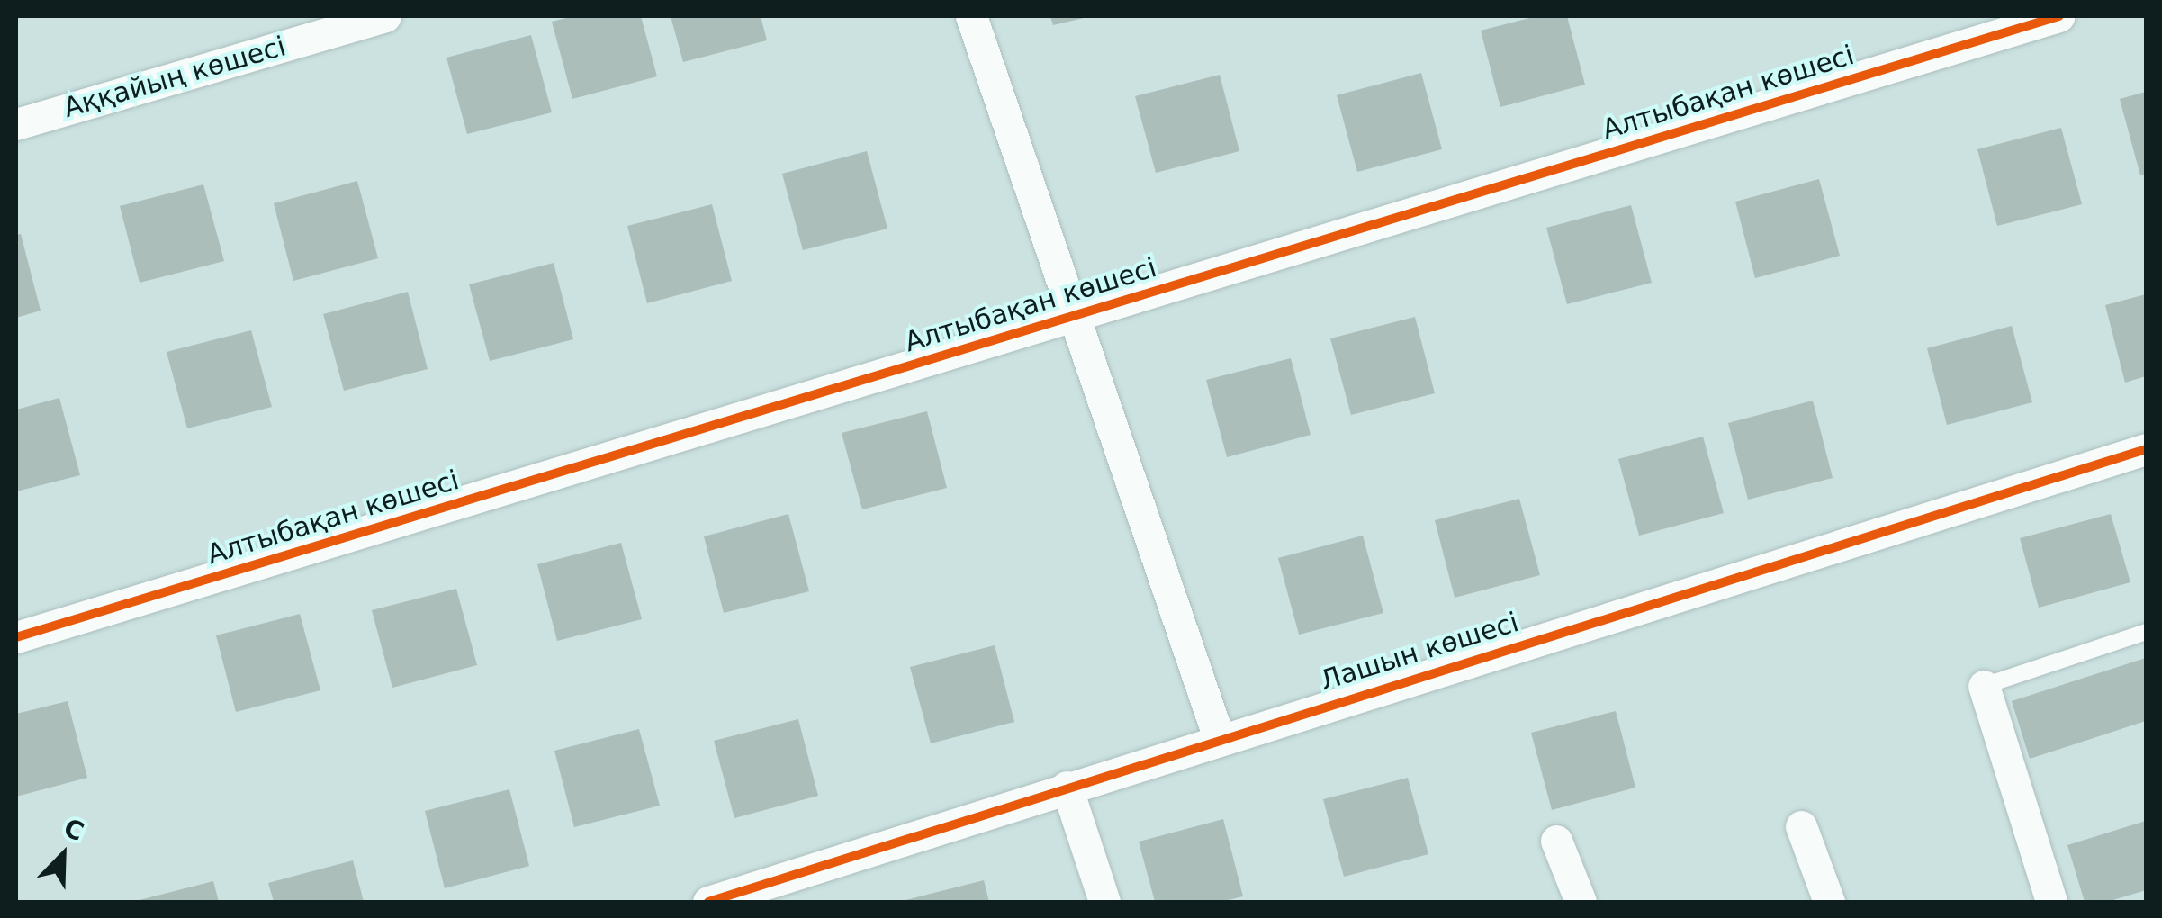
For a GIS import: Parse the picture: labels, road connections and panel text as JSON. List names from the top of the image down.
{
  "streets": {
    "street": ["Аққайың көшесі", "Алтыбақан көшесі", "Лашын көшесі"]
  },
  "north": "top right"
}
